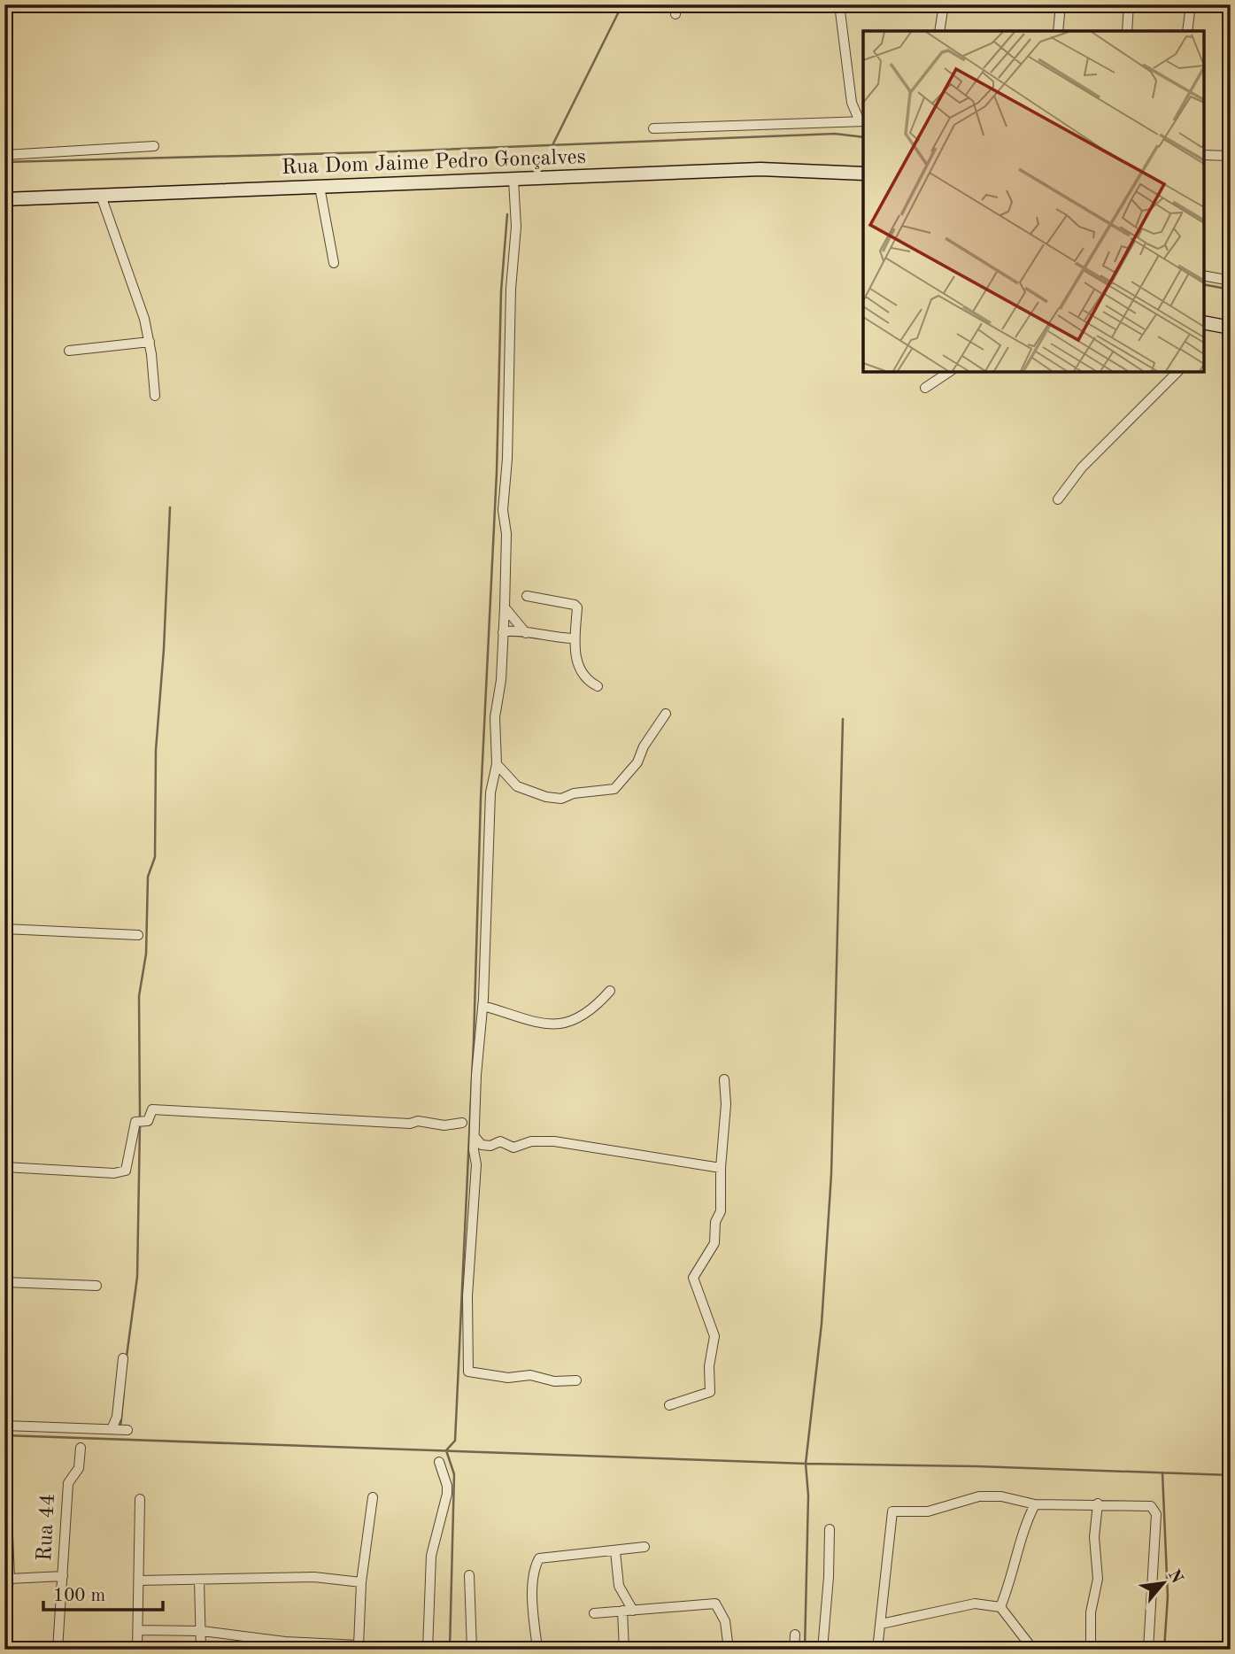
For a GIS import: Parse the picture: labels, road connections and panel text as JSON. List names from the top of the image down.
{
  "streets": {
    "main road": ["Rua Dom Jaime Pedro Gonçalves"],
    "street": ["Rua 44"]
  },
  "scale_bar": "100 m",
  "north": "top right"
}
